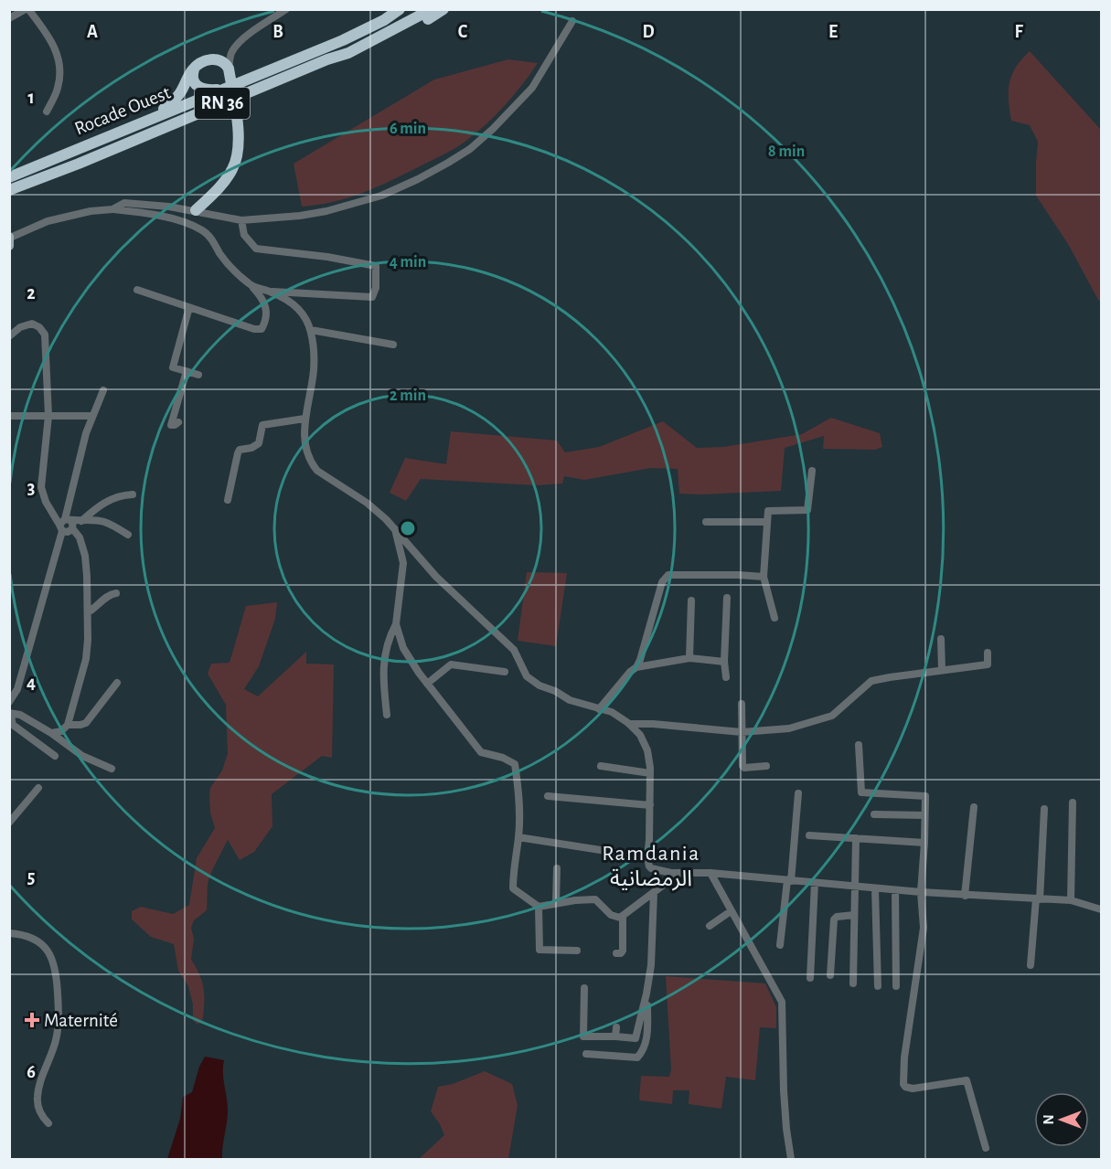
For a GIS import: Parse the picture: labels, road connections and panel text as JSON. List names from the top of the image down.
{
  "streets": {
    "highway": ["RN 36", "Rocade Ouest"]
  },
  "districts": ["Ramdania الرمضانية"],
  "places": {
    "health": ["Maternité"]
  },
  "north": "left",
  "grid": {
    "columns": [
      "A",
      "B",
      "C",
      "D",
      "E",
      "F"
    ],
    "rows": [
      "1",
      "2",
      "3",
      "4",
      "5",
      "6"
    ]
  },
  "rings": [
    "6 min",
    "8 min",
    "4 min",
    "2 min"
  ]
}
